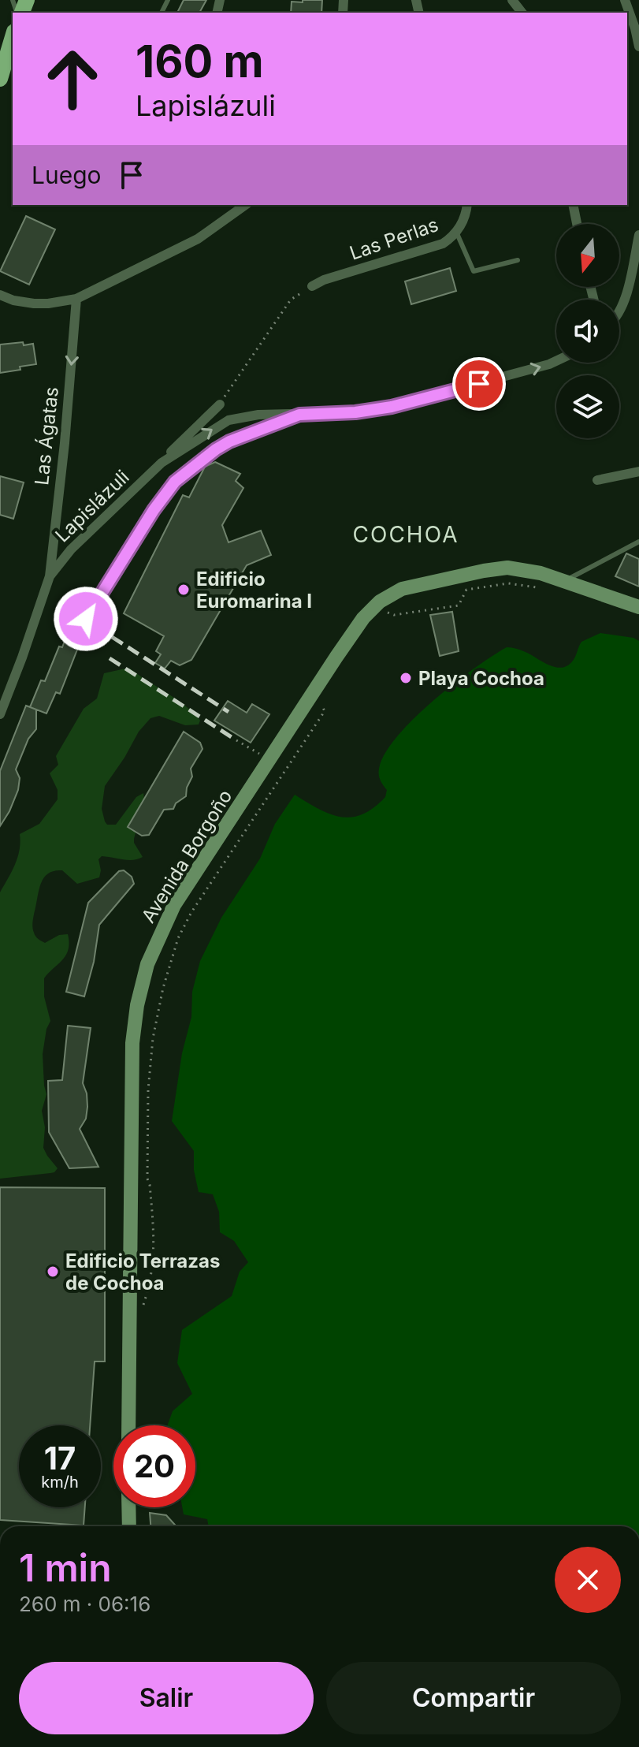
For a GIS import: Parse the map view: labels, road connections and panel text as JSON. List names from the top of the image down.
{
  "streets": {
    "main road": ["Avenida Borgoño"],
    "street": ["Las Perlas", "Las Ágatas", "Lapislázuli"]
  },
  "crossings": [
    ["Las Ágatas", "Lapislázuli"]
  ],
  "one_way": ["Las Ágatas", "Lapislázuli"],
  "districts": ["COCHOA"],
  "places": ["Edificio Euromarina I", "Playa Cochoa", "Edificio Terrazas de Cochoa"],
  "north": "bottom",
  "page": {
    "turn": ["160 m", "Lapislázuli"],
    "then": "Luego",
    "speed": "17 km/h",
    "limit": "20",
    "heading": ["1 min", "260 m · 06:16"],
    "buttons": ["Salir", "Compartir"]
  }
}
